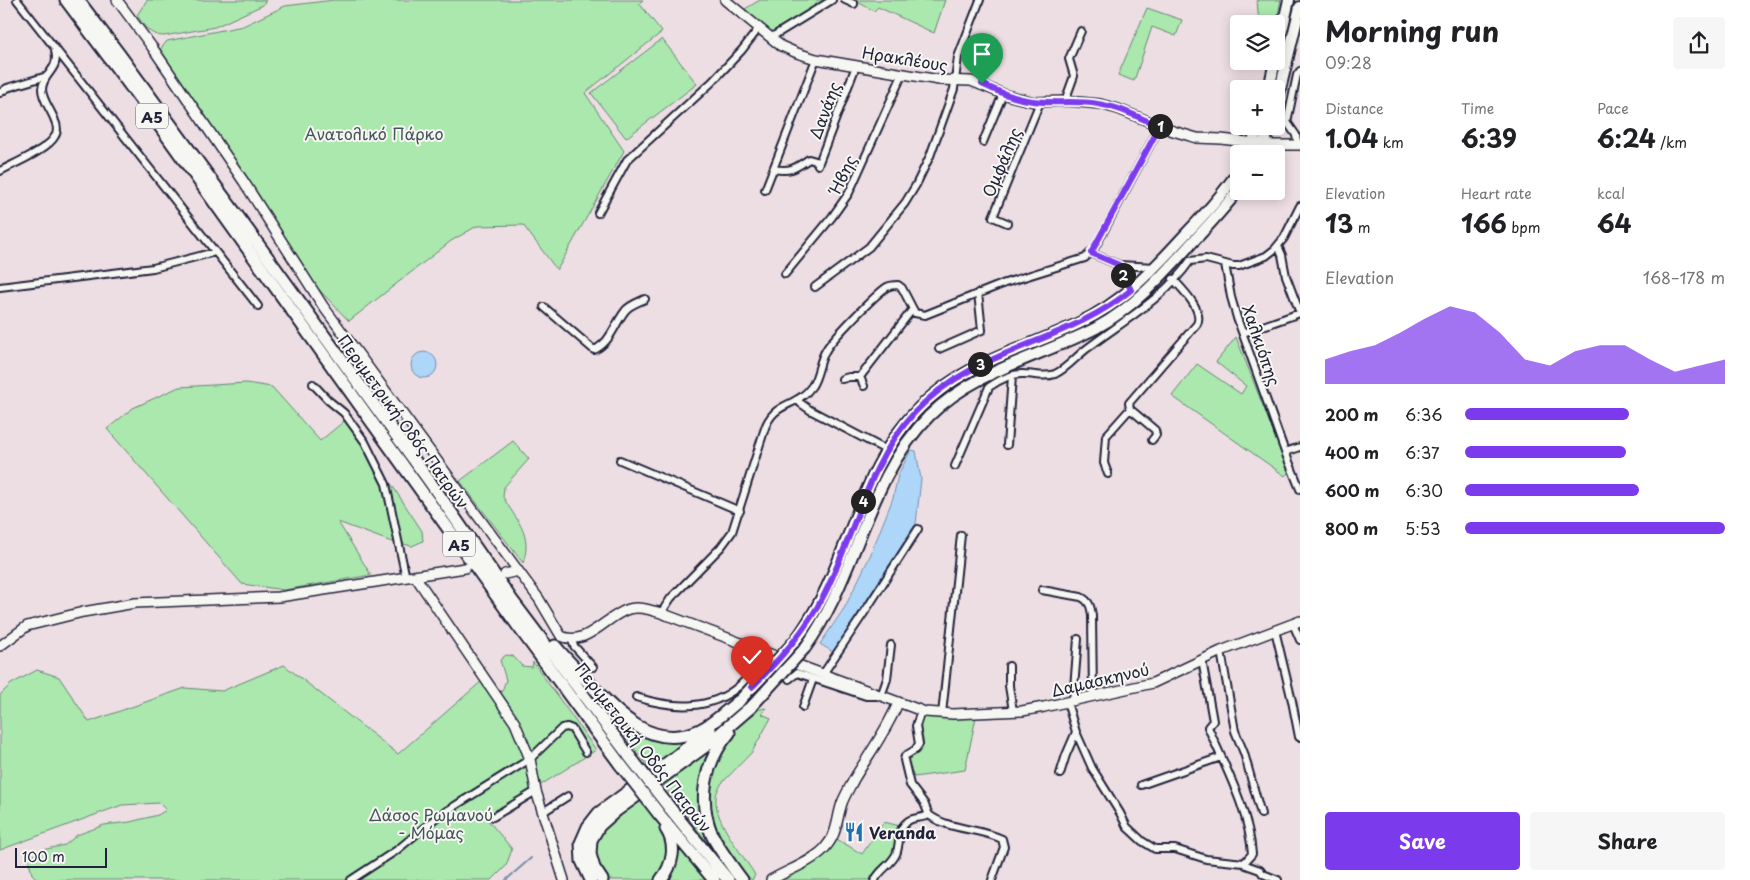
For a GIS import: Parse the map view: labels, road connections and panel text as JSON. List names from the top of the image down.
{
  "streets": {
    "highway": ["Α5", "Περιμετρική Οδός Πατρών"],
    "street": [
      "Ηρακλέους",
      "Δανάης",
      "Ομφάλης",
      "Ήβης",
      "Χαλκιόπης",
      "Δαμασκηνού"
    ]
  },
  "crossings": [
    ["Ηρακλέους", "Δανάης"],
    ["Ηρακλέους", "Ομφάλης"],
    ["Ηρακλέους", "Ήβης"]
  ],
  "parks": ["Ανατολικό Πάρκο", "Δάσος Ρωμανού - Μόμας"],
  "places": {
    "restaurant": ["Veranda"]
  },
  "scale_bar": "100 m",
  "page": {
    "heading": ["Morning run", "09:28"],
    "map_buttons": ["+", "−"],
    "stats": [
      ["Distance", "1.04 km"],
      ["Time", "6:39"],
      ["Pace", "6:24 /km"],
      ["Elevation", "13 m"],
      ["Heart rate", "166 bpm"],
      ["kcal", "64"]
    ],
    "pins": [
      "1",
      "2",
      "3",
      "4"
    ],
    "chart": ["Elevation", "168–178 m"],
    "list": [
      {
        "name": "200 m",
        "note": "6:36"
      },
      {
        "name": "400 m",
        "note": "6:37"
      },
      {
        "name": "600 m",
        "note": "6:30"
      },
      {
        "name": "800 m",
        "note": "5:53"
      }
    ],
    "buttons": ["Save", "Share"],
    "scale": "100 m"
  }
}
